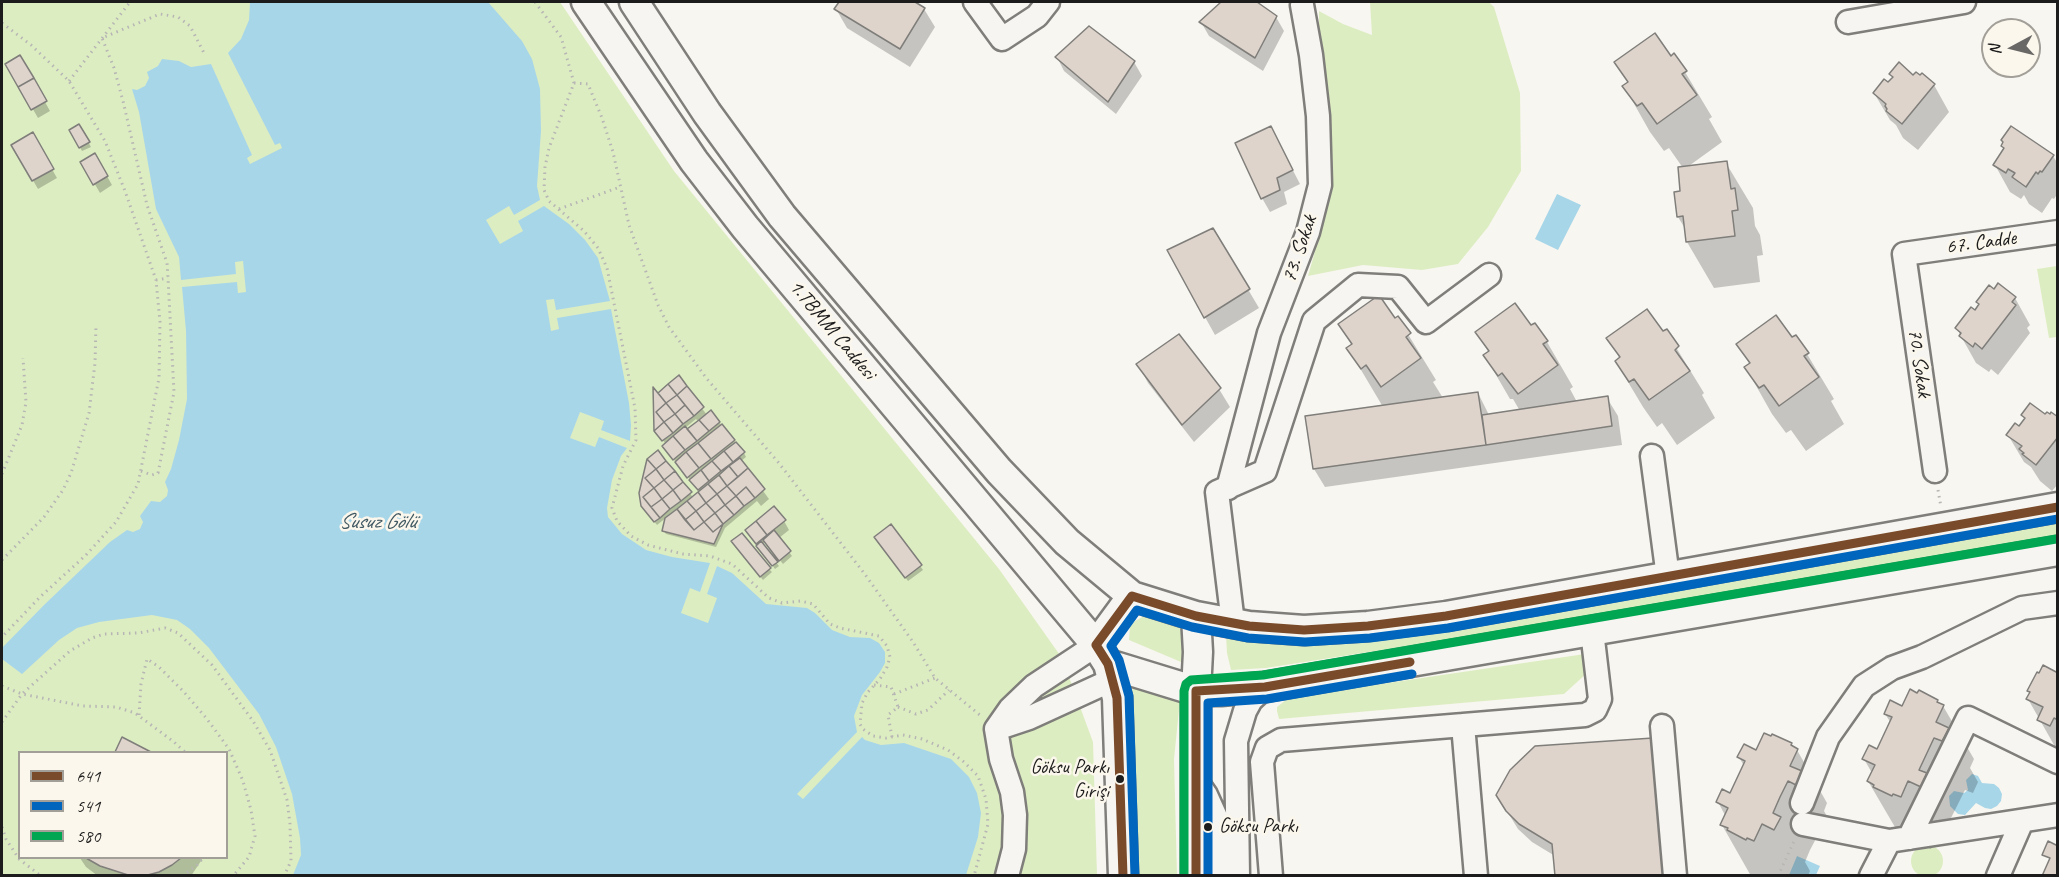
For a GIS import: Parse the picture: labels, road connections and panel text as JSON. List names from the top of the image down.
{
  "streets": {
    "main road": ["1.TBMM Caddesi"],
    "street": ["67. Cadde", "73. Sokak", "70. Sokak"]
  },
  "crossings": [
    ["67. Cadde", "70. Sokak"]
  ],
  "water": ["Susuz Gölü"],
  "places": ["Göksu Parkı Girişi", "Göksu Parkı"],
  "lines": ["transit line 641", "transit line 541", "transit line 580"],
  "legend": ["641", "541", "580"],
  "north": "left"
}
